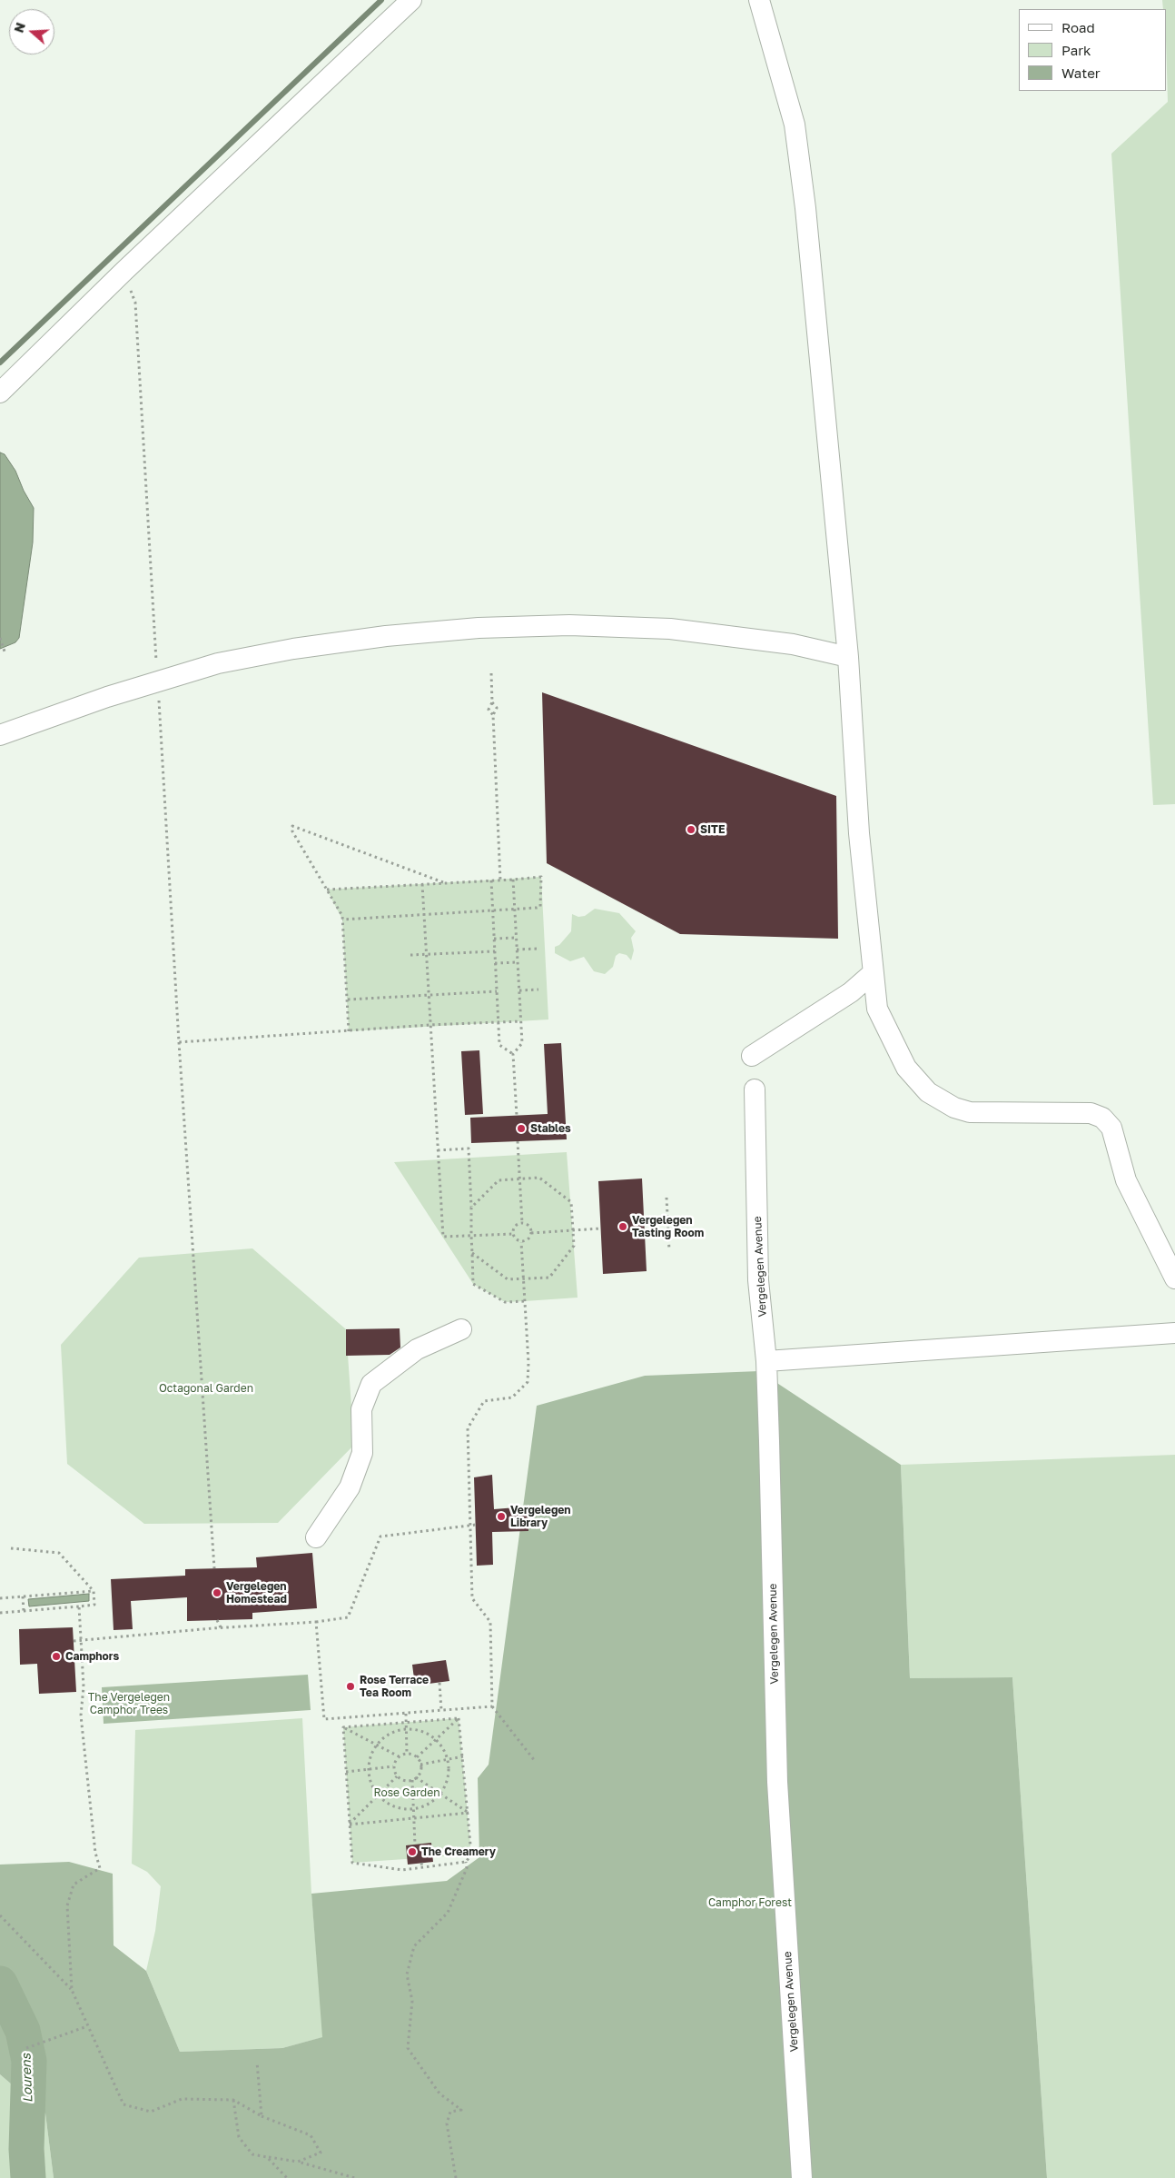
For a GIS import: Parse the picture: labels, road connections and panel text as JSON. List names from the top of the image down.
{
  "streets": {
    "street": ["Vergelegen Avenue"]
  },
  "water": ["Lourens"],
  "parks": [
    "Octagonal Garden",
    "The Vergelegen Camphor Trees",
    "Rose Garden",
    "Camphor Forest"
  ],
  "places": [
    "SITE",
    "Stables",
    "Vergelegen Tasting Room",
    "Vergelegen Library",
    "Vergelegen Homestead",
    "Camphors",
    "Rose Terrace Tea Room",
    "The Creamery"
  ],
  "legend": ["Road", "Park", "Water"],
  "north": "left"
}
